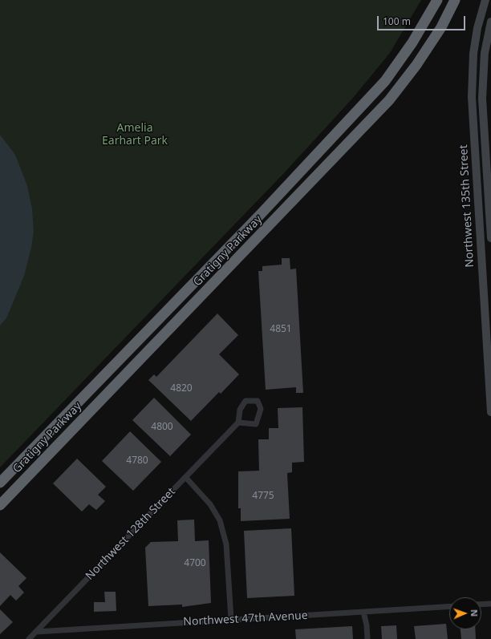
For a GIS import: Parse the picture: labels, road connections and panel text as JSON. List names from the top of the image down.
{
  "streets": {
    "highway": ["Gratigny Parkway"],
    "main road": ["Northwest 135th Street"],
    "street": ["Northwest 128th Street", "Northwest 47th Avenue"]
  },
  "crossings": [
    ["Northwest 128th Street", "Northwest 47th Avenue"]
  ],
  "parks": ["Amelia Earhart Park"],
  "house_numbers": [
    "4851",
    "4820",
    "4800",
    "4780",
    "4775",
    "4700"
  ],
  "scale_bar": "100 m",
  "north": "right"
}
